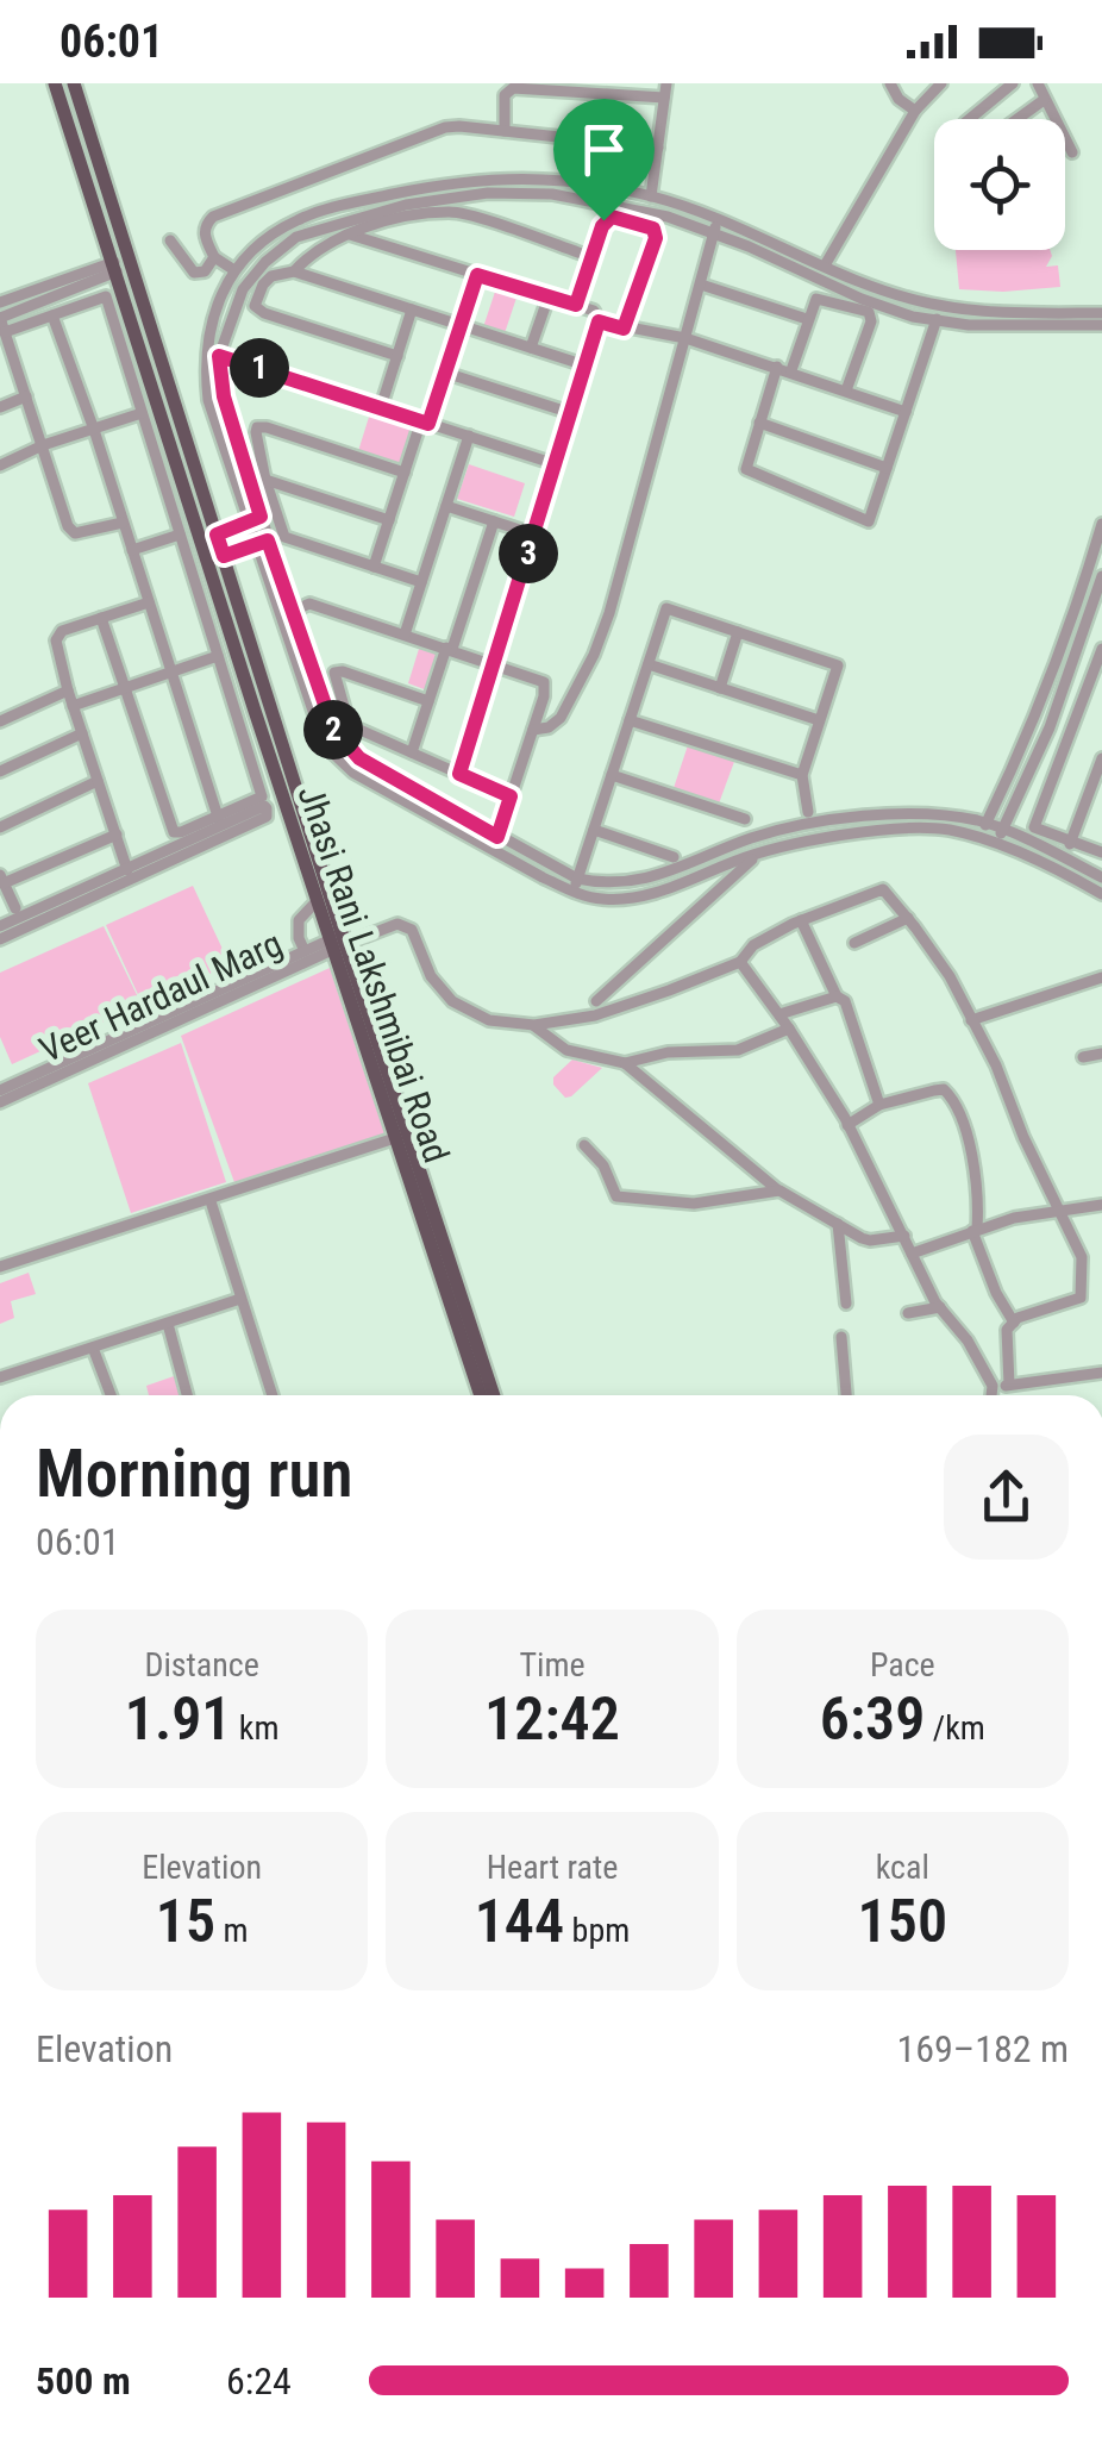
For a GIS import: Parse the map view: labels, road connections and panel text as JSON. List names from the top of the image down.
{
  "streets": {
    "main road": ["Jhasi Rani Lakshmibai Road"],
    "street": ["Veer Hardaul Marg"]
  },
  "crossings": [
    ["Jhasi Rani Lakshmibai Road", "Veer Hardaul Marg"]
  ],
  "page": {
    "status": "06:01",
    "pins": ["1", "3", "2"],
    "heading": ["Morning run", "06:01"],
    "stats": [
      ["Distance", "1.91 km"],
      ["Time", "12:42"],
      ["Pace", "6:39 /km"],
      ["Elevation", "15 m"],
      ["Heart rate", "144 bpm"],
      ["kcal", "150"]
    ],
    "chart": ["Elevation", "169–182 m"],
    "list": [
      {
        "name": "500 m",
        "note": "6:24"
      }
    ]
  }
}
